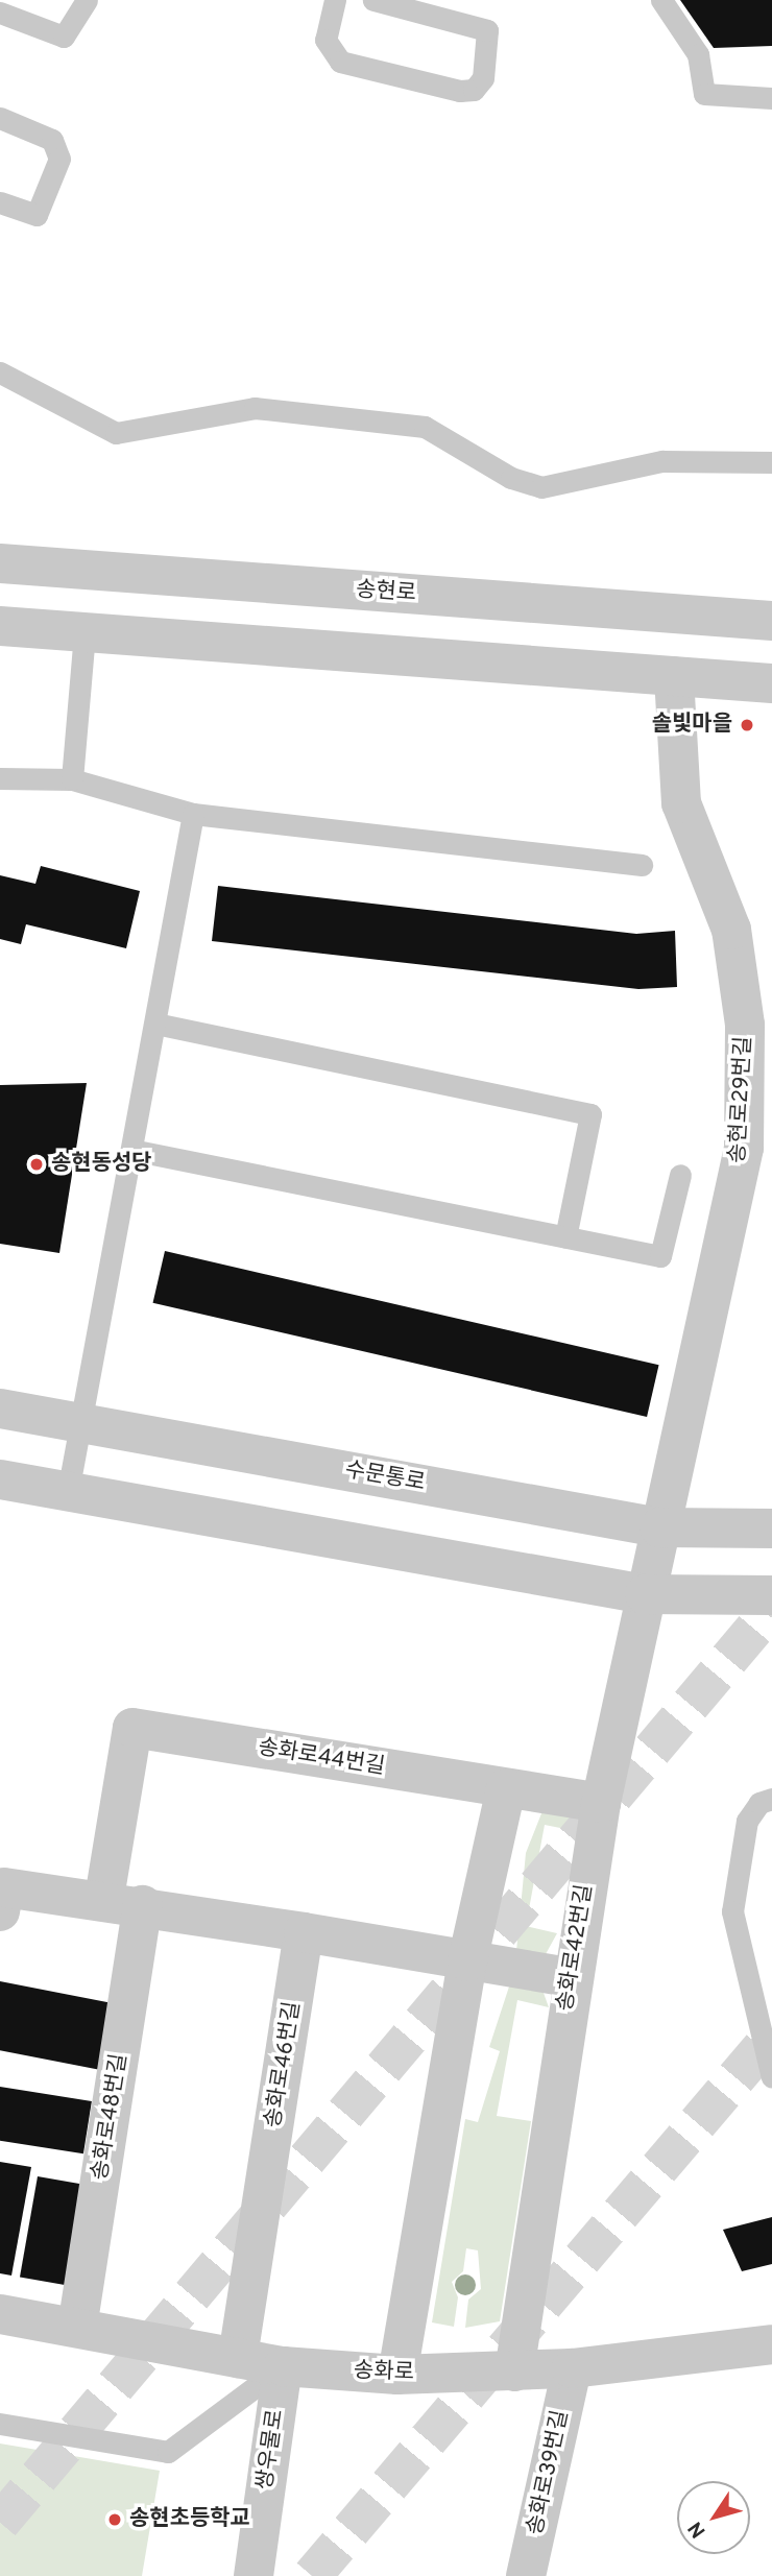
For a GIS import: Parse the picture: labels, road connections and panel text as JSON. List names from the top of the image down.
{
  "streets": {
    "street": [
      "송현로",
      "송현로29번길",
      "수문통로",
      "송화로44번길",
      "송화로42번길",
      "송화로46번길",
      "송화로48번길",
      "송화로",
      "쌍우물로",
      "송화로39번길"
    ]
  },
  "crossings": [
    ["송현로29번길", "수문통로"],
    ["송현로29번길", "송화로42번길"],
    ["수문통로", "송화로42번길"],
    ["송화로42번길", "송화로"],
    ["송화로46번길", "송화로"],
    ["송화로48번길", "송화로"],
    ["송화로", "쌍우물로"],
    ["송화로", "송화로39번길"]
  ],
  "places": ["솔빛마을", "송현동성당", "송현초등학교"],
  "north": "bottom left"
}
